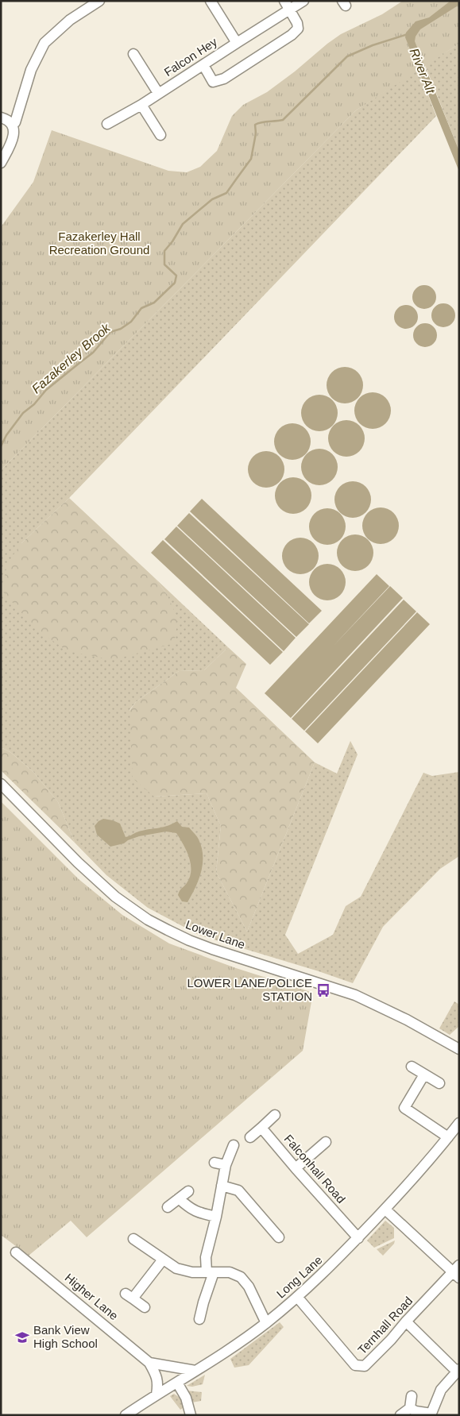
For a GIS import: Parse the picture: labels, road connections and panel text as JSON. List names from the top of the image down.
{
  "streets": {
    "street": [
      "Falcon Hey",
      "Lower Lane",
      "Falconhall Road",
      "Long Lane",
      "Higher Lane",
      "Ternhall Road"
    ]
  },
  "crossings": [
    ["Falconhall Road", "Long Lane"],
    ["Long Lane", "Higher Lane"],
    ["Long Lane", "Ternhall Road"]
  ],
  "water": ["River Alt", "Fazakerley Brook"],
  "parks": ["Fazakerley Hall Recreation Ground"],
  "places": {
    "bus stop": ["LOWER LANE/POLICE STATION"],
    "school or university": ["Bank View High School"]
  }
}
